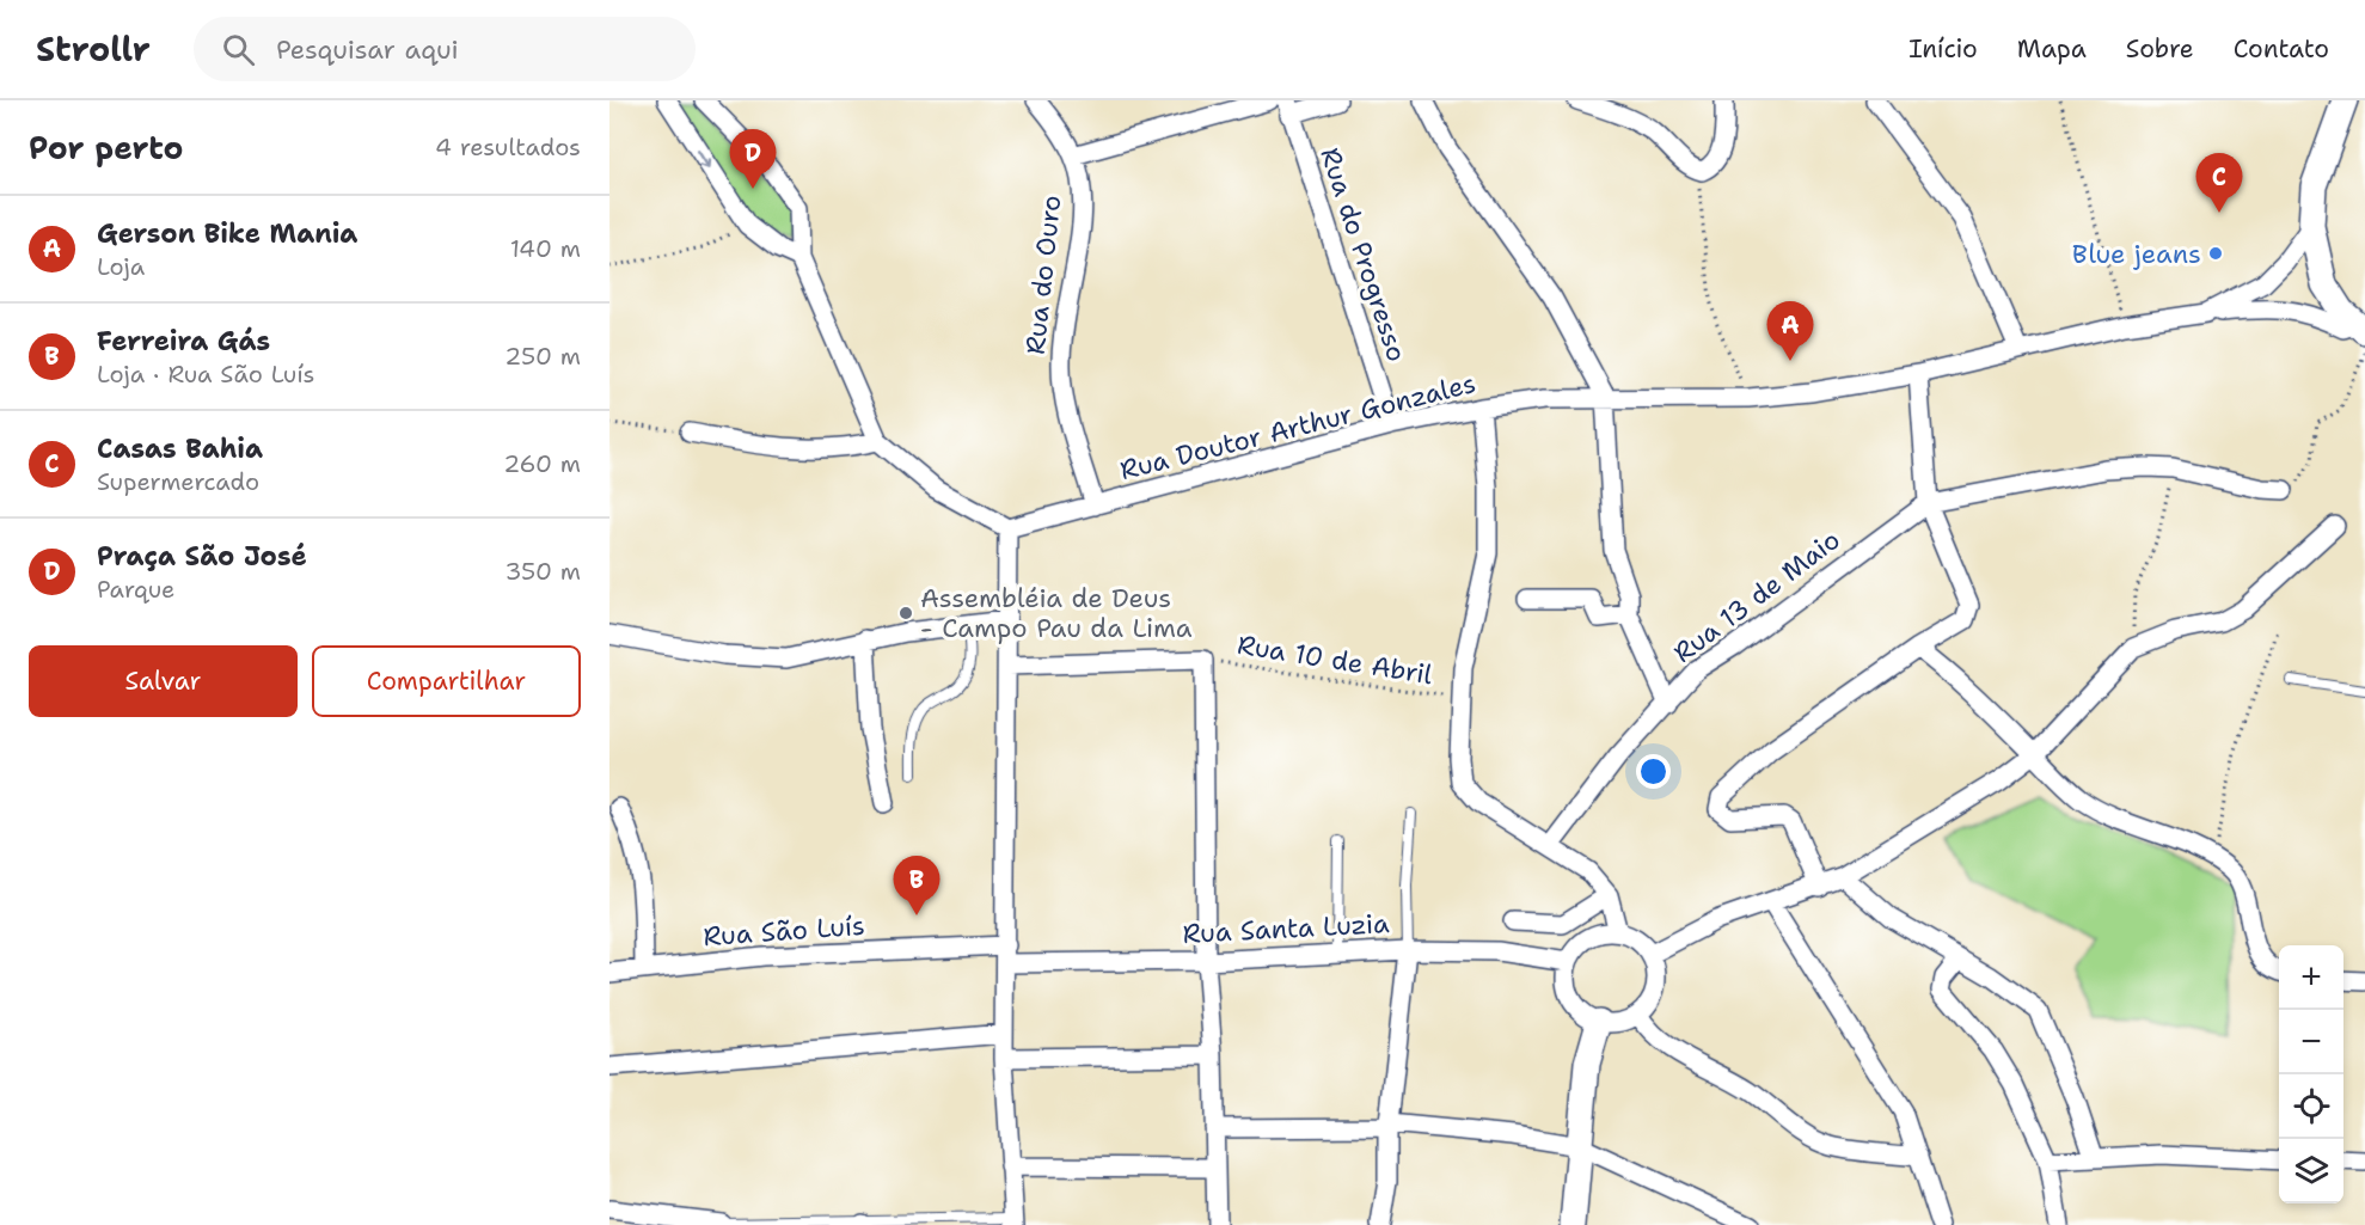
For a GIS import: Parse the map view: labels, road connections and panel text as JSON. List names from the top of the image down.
{
  "streets": {
    "street": [
      "Rua do Progresso",
      "Rua do Ouro",
      "Rua Doutor Arthur Gonzales",
      "Rua 13 de Maio",
      "Rua Santa Luzia",
      "Rua São Luís"
    ],
    "path": ["Rua 10 de Abril"]
  },
  "crossings": [
    ["Rua do Progresso", "Rua Doutor Arthur Gonzales"],
    ["Rua do Ouro", "Rua Doutor Arthur Gonzales"],
    ["Rua Santa Luzia", "Rua São Luís"]
  ],
  "places": ["Blue jeans", "Assembléia de Deus - Campo Pau da Lima"],
  "page": {
    "header": "Strollr",
    "search": "Pesquisar aqui",
    "nav": [
      "Início",
      "Mapa",
      "Sobre",
      "Contato"
    ],
    "heading": ["Por perto", "4 resultados"],
    "pins": [
      "D",
      "C",
      "A",
      "B"
    ],
    "list": [
      {
        "mark": "A",
        "name": "Gerson Bike Mania",
        "note": "Loja",
        "value": "140 m"
      },
      {
        "mark": "B",
        "name": "Ferreira Gás",
        "note": "Loja · Rua São Luís",
        "value": "250 m"
      },
      {
        "mark": "C",
        "name": "Casas Bahia",
        "note": "Supermercado",
        "value": "260 m"
      },
      {
        "mark": "D",
        "name": "Praça São José",
        "note": "Parque",
        "value": "350 m"
      }
    ],
    "buttons": ["Salvar", "Compartilhar"],
    "map_buttons": ["+", "−"]
  }
}
